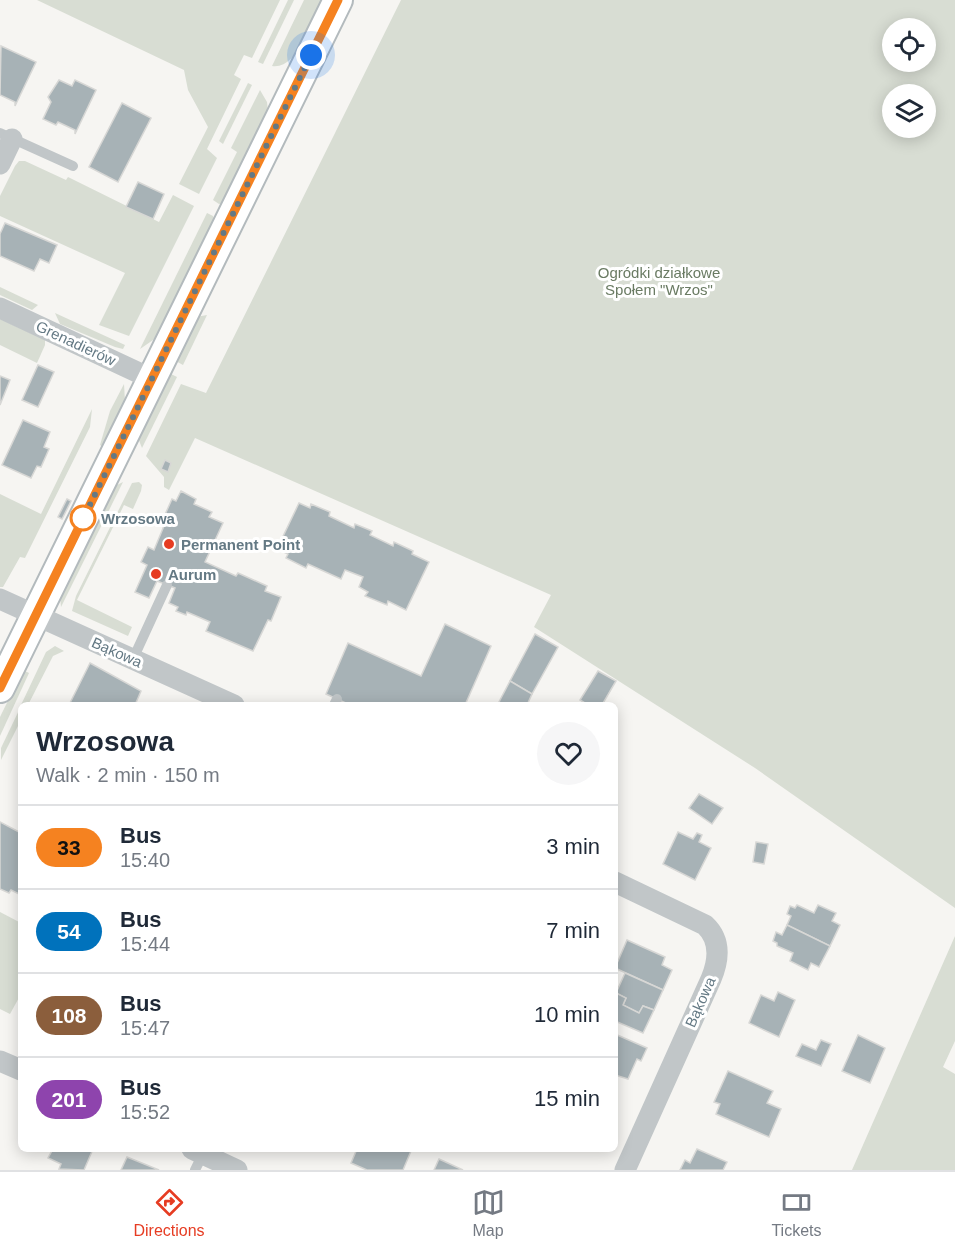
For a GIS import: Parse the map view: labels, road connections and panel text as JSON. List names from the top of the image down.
{
  "streets": {
    "street": ["Grenadierów", "Bąkowa"]
  },
  "parks": ["Ogródki działkowe Społem \"Wrzos\""],
  "places": ["Wrzosowa", "Permanent Point", "Aurum"],
  "lines": ["bus line 33"],
  "page": {
    "heading": ["Wrzosowa", "Walk · 2 min · 150 m"],
    "list": [
      {
        "mark": "33",
        "name": "Bus",
        "note": "15:40",
        "value": "3 min"
      },
      {
        "mark": "54",
        "name": "Bus",
        "note": "15:44",
        "value": "7 min"
      },
      {
        "mark": "108",
        "name": "Bus",
        "note": "15:47",
        "value": "10 min"
      },
      {
        "mark": "201",
        "name": "Bus",
        "note": "15:52",
        "value": "15 min"
      }
    ],
    "tabs": ["Directions", "Map", "Tickets"]
  }
}
